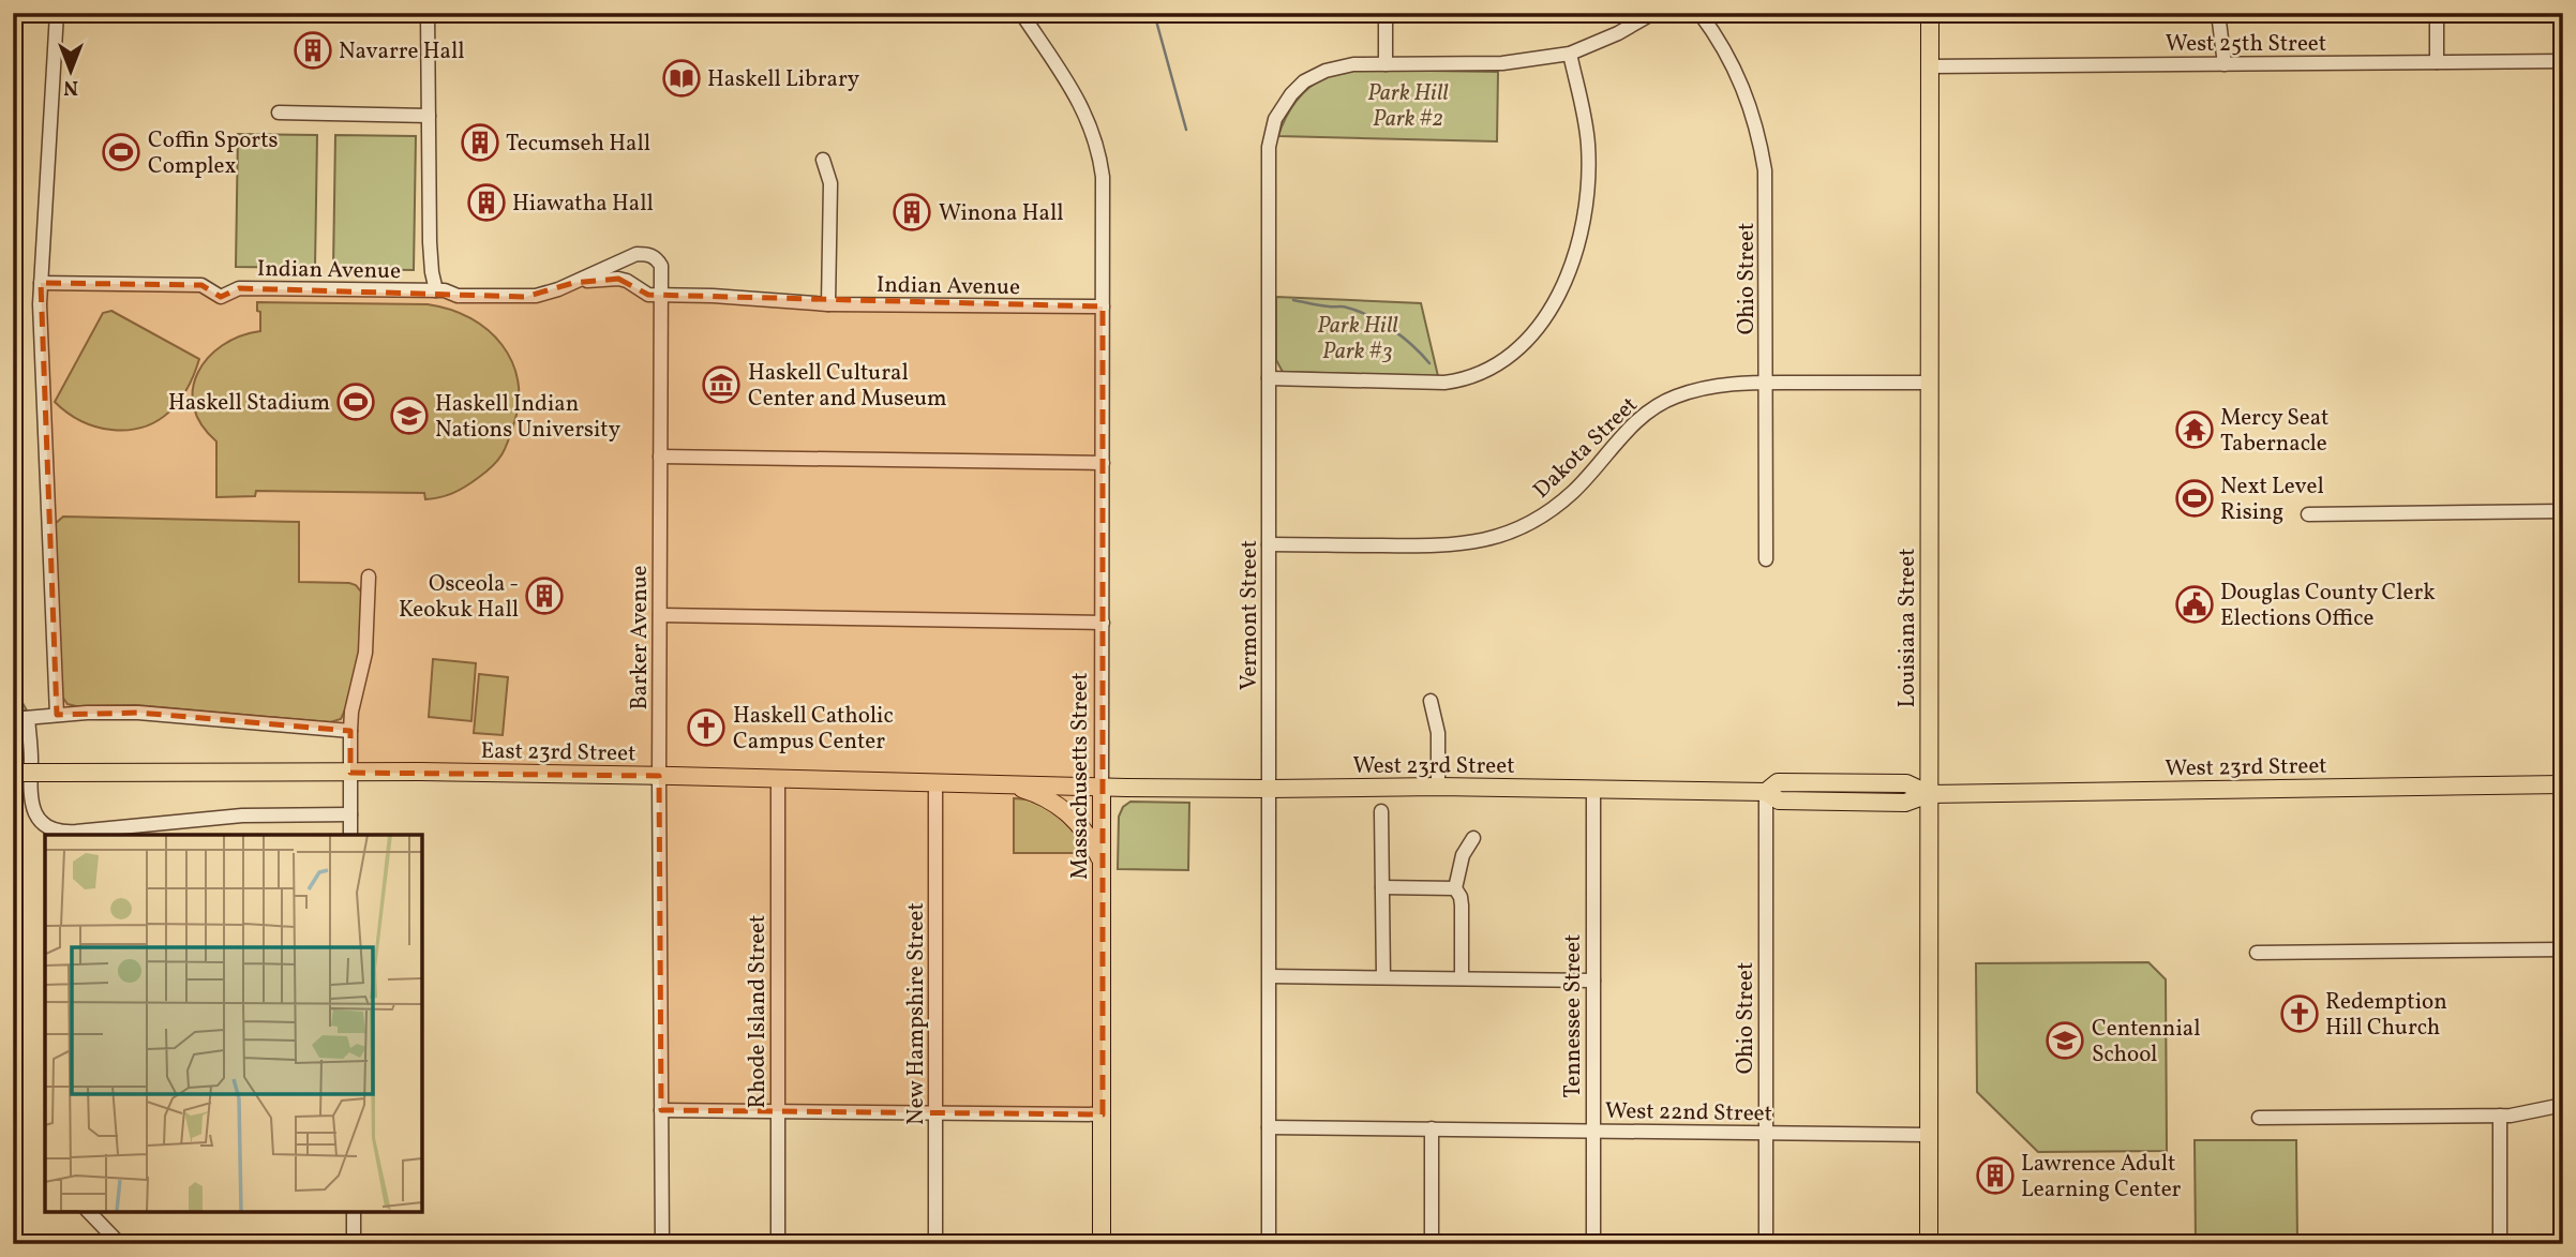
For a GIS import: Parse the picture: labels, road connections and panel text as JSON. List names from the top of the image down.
{
  "streets": {
    "main road": [
      "Louisiana Street",
      "East 23rd Street",
      "West 23rd Street",
      "Massachusetts Street"
    ],
    "street": [
      "West 25th Street",
      "Indian Avenue",
      "Ohio Street",
      "Dakota Street",
      "Vermont Street",
      "Barker Avenue",
      "Rhode Island Street",
      "New Hampshire Street",
      "Tennessee Street",
      "West 22nd Street"
    ]
  },
  "crossings": [
    ["West 25th Street", "Louisiana Street"],
    ["Indian Avenue", "Barker Avenue"],
    ["Indian Avenue", "Massachusetts Street"],
    ["Ohio Street", "Dakota Street"],
    ["Ohio Street", "West 23rd Street"],
    ["Ohio Street", "West 22nd Street"],
    ["Dakota Street", "Vermont Street"],
    ["Dakota Street", "Louisiana Street"],
    ["Vermont Street", "West 23rd Street"],
    ["Vermont Street", "West 22nd Street"],
    ["Louisiana Street", "West 23rd Street"],
    ["Louisiana Street", "West 22nd Street"],
    ["Barker Avenue", "East 23rd Street"],
    ["East 23rd Street", "West 23rd Street"],
    ["East 23rd Street", "Massachusetts Street"],
    ["East 23rd Street", "Rhode Island Street"],
    ["East 23rd Street", "New Hampshire Street"],
    ["West 23rd Street", "Massachusetts Street"],
    ["West 23rd Street", "Tennessee Street"],
    ["Tennessee Street", "West 22nd Street"]
  ],
  "parks": ["Park Hill Park #2", "Park Hill Park #3"],
  "places": {
    "building": [
      "Navarre Hall",
      "Tecumseh Hall",
      "Hiawatha Hall",
      "Winona Hall",
      "Osceola - Keokuk Hall",
      "Lawrence Adult Learning Center"
    ],
    "library": ["Haskell Library"],
    "sports": ["Coffin Sports Complex", "Haskell Stadium", "Next Level Rising"],
    "museum": ["Haskell Cultural Center and Museum"],
    "school or university": ["Haskell Indian Nations University", "Centennial School"],
    "temple": ["Mercy Seat Tabernacle"],
    "public building": ["Douglas County Clerk Elections Office"],
    "church": ["Haskell Catholic Campus Center", "Redemption Hill Church"]
  },
  "north": "bottom"
}
